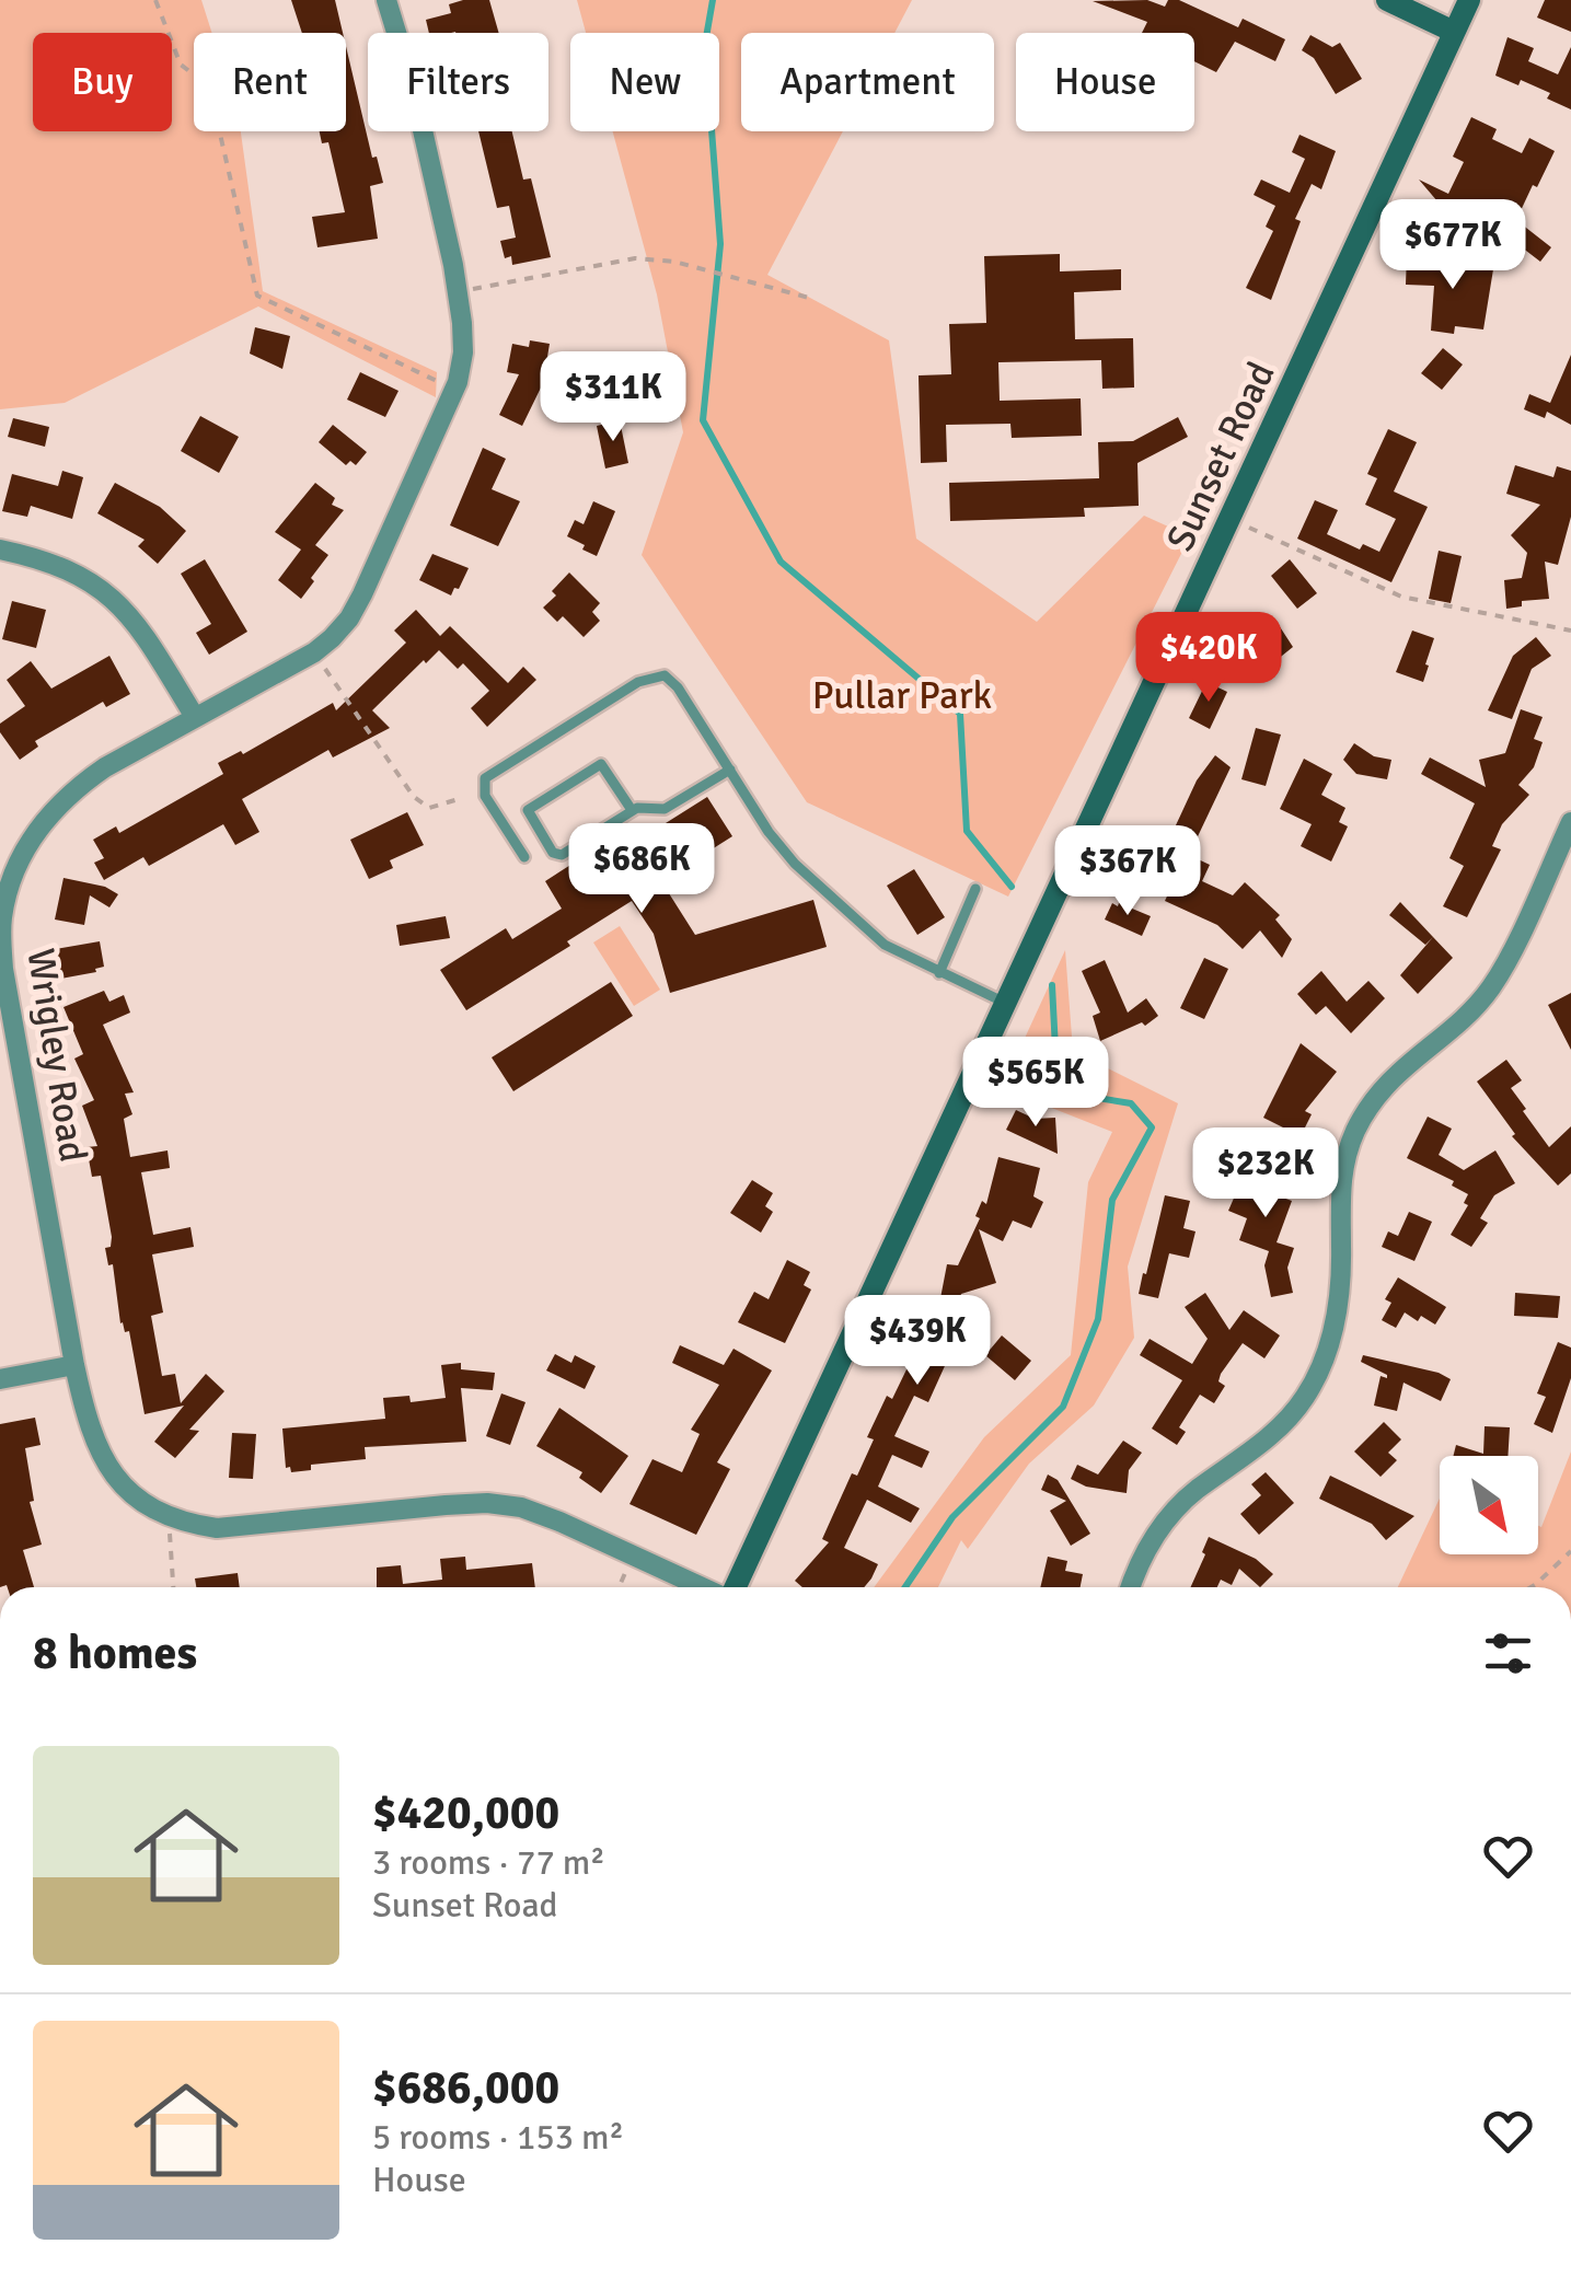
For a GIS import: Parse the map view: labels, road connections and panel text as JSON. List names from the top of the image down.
{
  "streets": {
    "main road": ["Sunset Road"],
    "street": ["Wrigley Road"]
  },
  "parks": ["Pullar Park"],
  "north": "bottom right",
  "page": {
    "chip": [
      "Buy",
      "Rent",
      "Filters",
      "New",
      "Apartment",
      "House"
    ],
    "price": [
      "$677K",
      "$311K",
      "$420K",
      "$686K",
      "$367K",
      "$565K",
      "$232K",
      "$439K"
    ],
    "heading": "8 homes",
    "list": [
      {
        "name": "$420,000",
        "note": "3 rooms · 77 m² · Sunset Road"
      },
      {
        "name": "$686,000",
        "note": "5 rooms · 153 m² · House"
      }
    ]
  }
}
